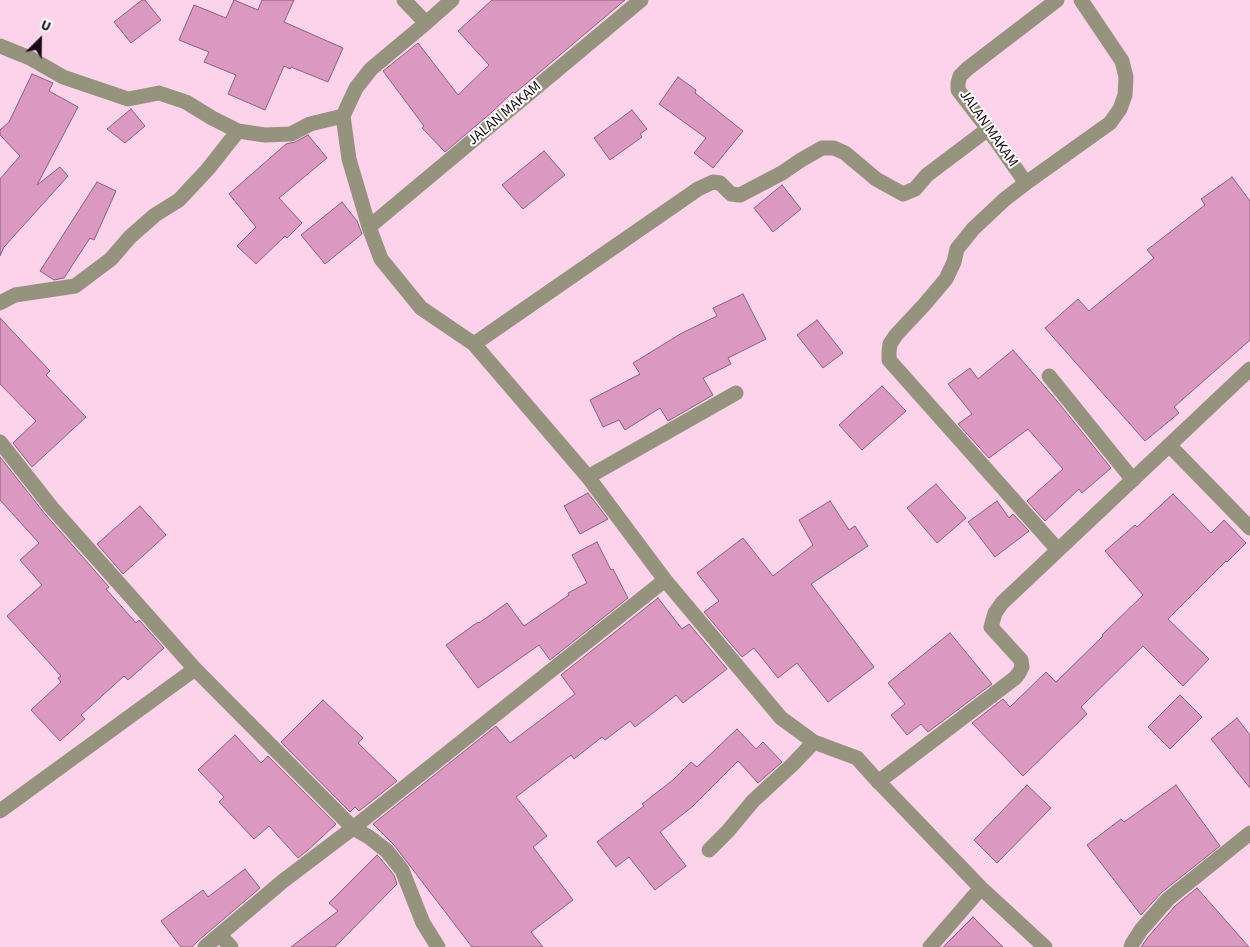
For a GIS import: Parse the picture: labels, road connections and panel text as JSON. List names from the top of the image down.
{
  "streets": {
    "street": ["JALAN MAKAM"]
  },
  "north": "top right"
}
